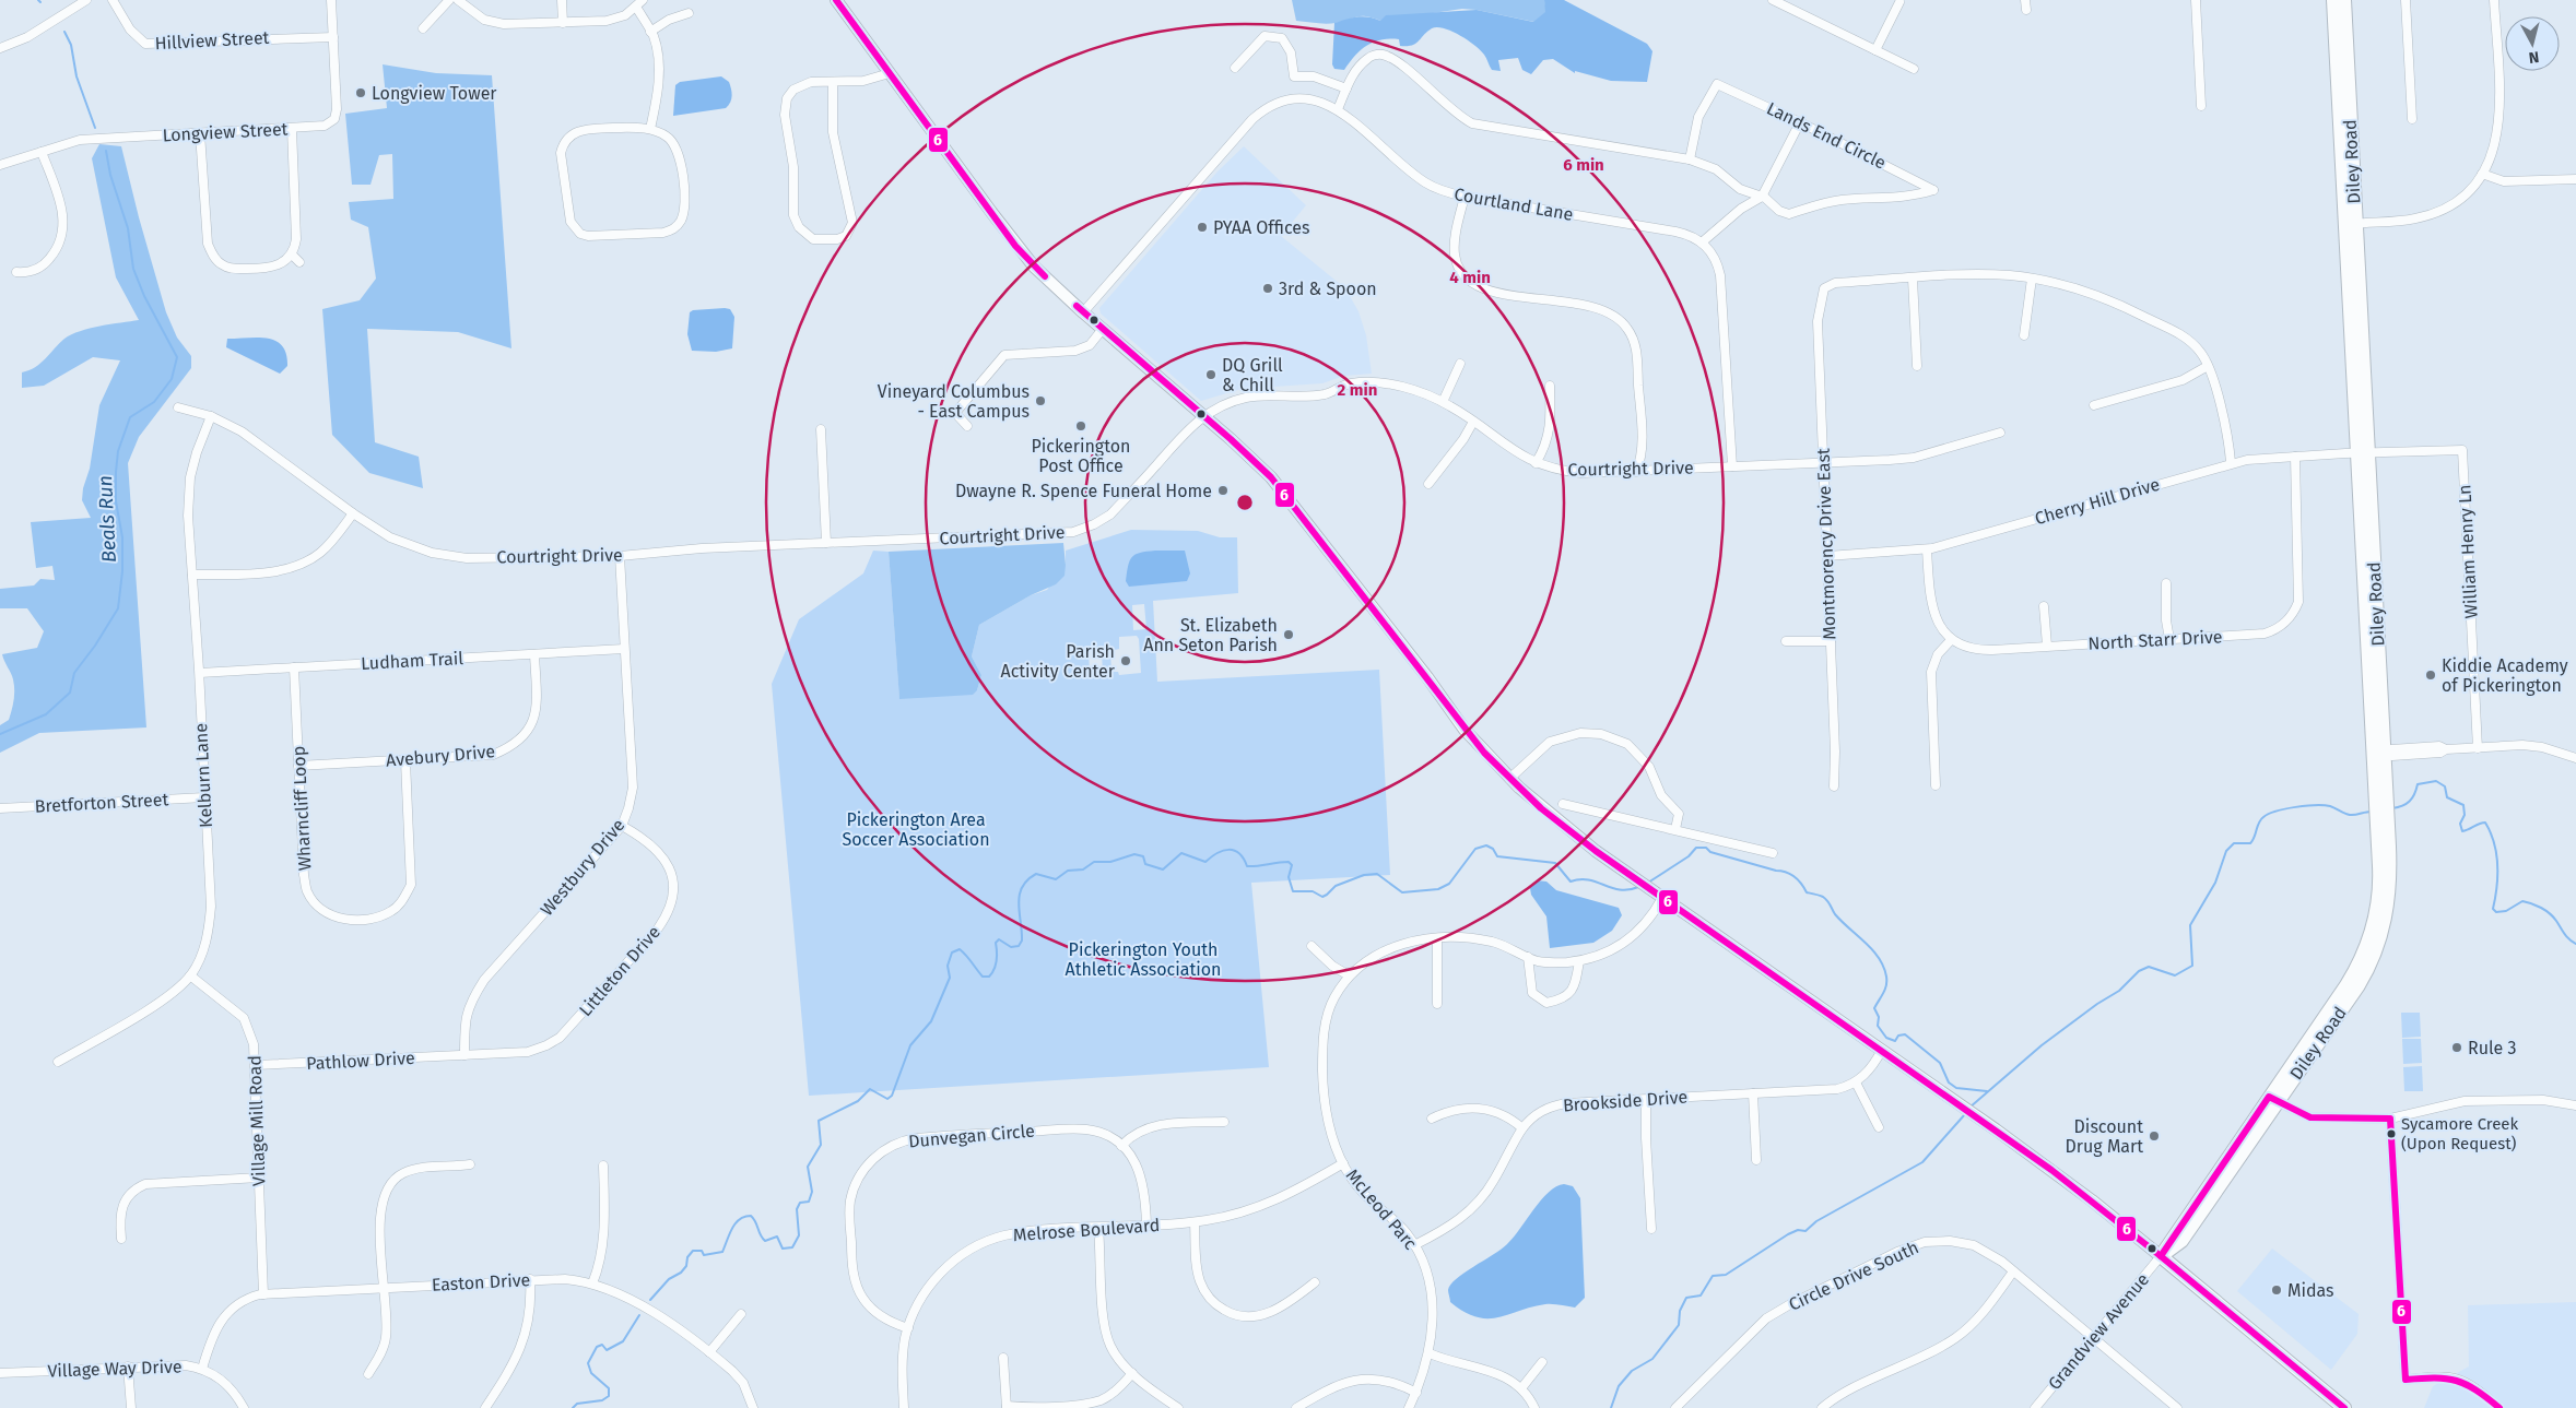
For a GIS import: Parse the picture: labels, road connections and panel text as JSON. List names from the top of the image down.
{
  "streets": {
    "highway": ["Diley Road"],
    "street": [
      "Hillview Street",
      "Longview Street",
      "Lands End Circle",
      "Courtland Lane",
      "Courtright Drive",
      "Cherry Hill Drive",
      "Montmorency Drive East",
      "William Henry Ln",
      "North Starr Drive",
      "Ludham Trail",
      "Avebury Drive",
      "Kelburn Lane",
      "Bretforton Street",
      "Wharncliff Loop",
      "Westbury Drive",
      "Littleton Drive",
      "Pathlow Drive",
      "Brookside Drive",
      "Village Mill Road",
      "Dunvegan Circle",
      "McLeod Parc",
      "Melrose Boulevard",
      "Circle Drive South",
      "Easton Drive",
      "Grandview Avenue",
      "Village Way Drive"
    ]
  },
  "crossings": [
    ["Hillview Street", "Longview Street"],
    ["Diley Road", "Cherry Hill Drive"],
    ["Diley Road", "William Henry Ln"],
    ["Diley Road", "Grandview Avenue"],
    ["Courtright Drive", "Montmorency Drive East"],
    ["Courtright Drive", "Kelburn Lane"],
    ["Courtright Drive", "Westbury Drive"],
    ["Cherry Hill Drive", "Montmorency Drive East"],
    ["Cherry Hill Drive", "William Henry Ln"],
    ["Cherry Hill Drive", "North Starr Drive"],
    ["Ludham Trail", "Avebury Drive"],
    ["Ludham Trail", "Kelburn Lane"],
    ["Ludham Trail", "Wharncliff Loop"],
    ["Ludham Trail", "Westbury Drive"],
    ["Avebury Drive", "Wharncliff Loop"],
    ["Kelburn Lane", "Bretforton Street"],
    ["Kelburn Lane", "Village Mill Road"],
    ["Westbury Drive", "Littleton Drive"],
    ["Westbury Drive", "Pathlow Drive"],
    ["Littleton Drive", "Pathlow Drive"],
    ["Pathlow Drive", "Village Mill Road"],
    ["Brookside Drive", "McLeod Parc"],
    ["Village Mill Road", "Easton Drive"],
    ["Dunvegan Circle", "Melrose Boulevard"],
    ["McLeod Parc", "Melrose Boulevard"],
    ["Circle Drive South", "Grandview Avenue"],
    ["Easton Drive", "Village Way Drive"]
  ],
  "water": ["Beals Run"],
  "parks": ["Pickerington Area Soccer Association", "Pickerington Youth Athletic Association"],
  "places": [
    "Longview Tower",
    "PYAA Offices",
    "3rd & Spoon",
    "DQ Grill & Chill",
    "Vineyard Columbus - East Campus",
    "Pickerington Post Office",
    "Dwayne R. Spence Funeral Home",
    "St. Elizabeth Ann Seton Parish",
    "Parish Activity Center",
    "Kiddie Academy of Pickerington",
    "Rule 3",
    "Sycamore Creek (Upon Request)",
    "Discount Drug Mart",
    "Midas"
  ],
  "lines": ["transit line 6"],
  "north": "bottom",
  "rings": ["6 min", "4 min", "2 min"]
}
